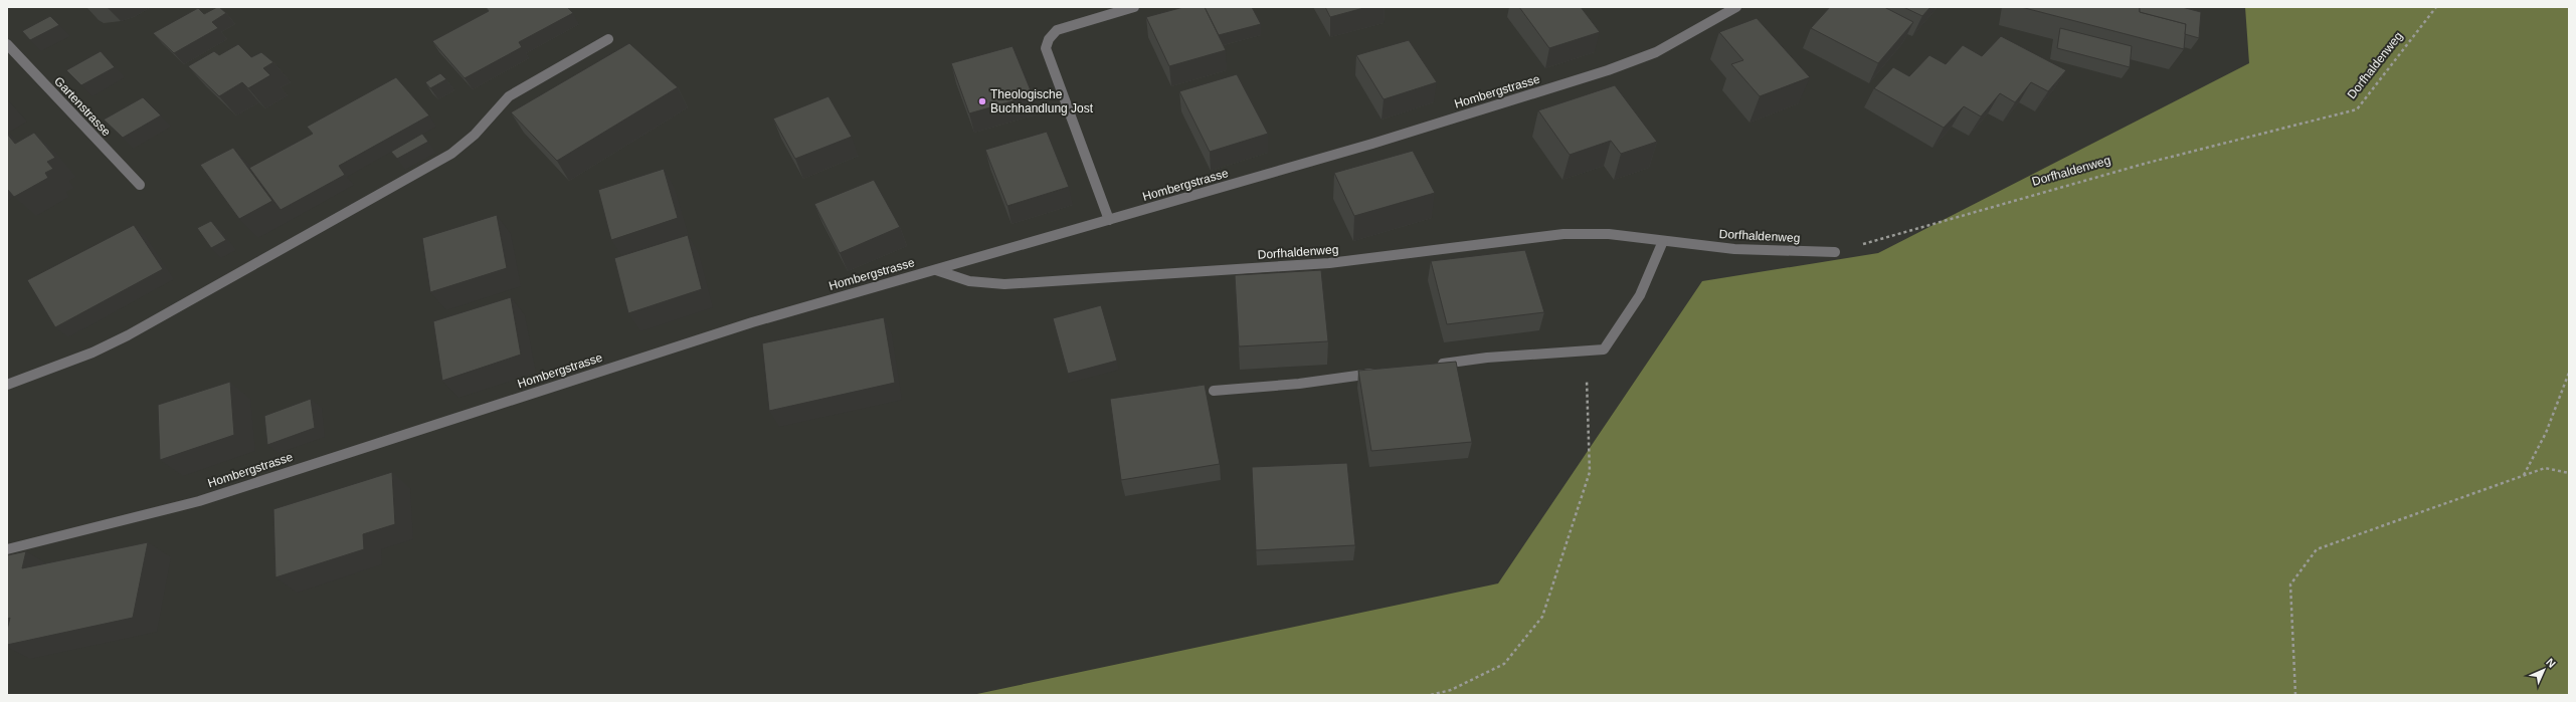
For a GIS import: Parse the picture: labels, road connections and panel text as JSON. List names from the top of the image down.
{
  "streets": {
    "street": ["Dorfhaldenweg", "Hombergstrasse", "Gartenstrasse"]
  },
  "crossings": [
    ["Dorfhaldenweg", "Hombergstrasse"]
  ],
  "places": ["Theologische Buchhandlung Jost"],
  "north": "top right"
}
